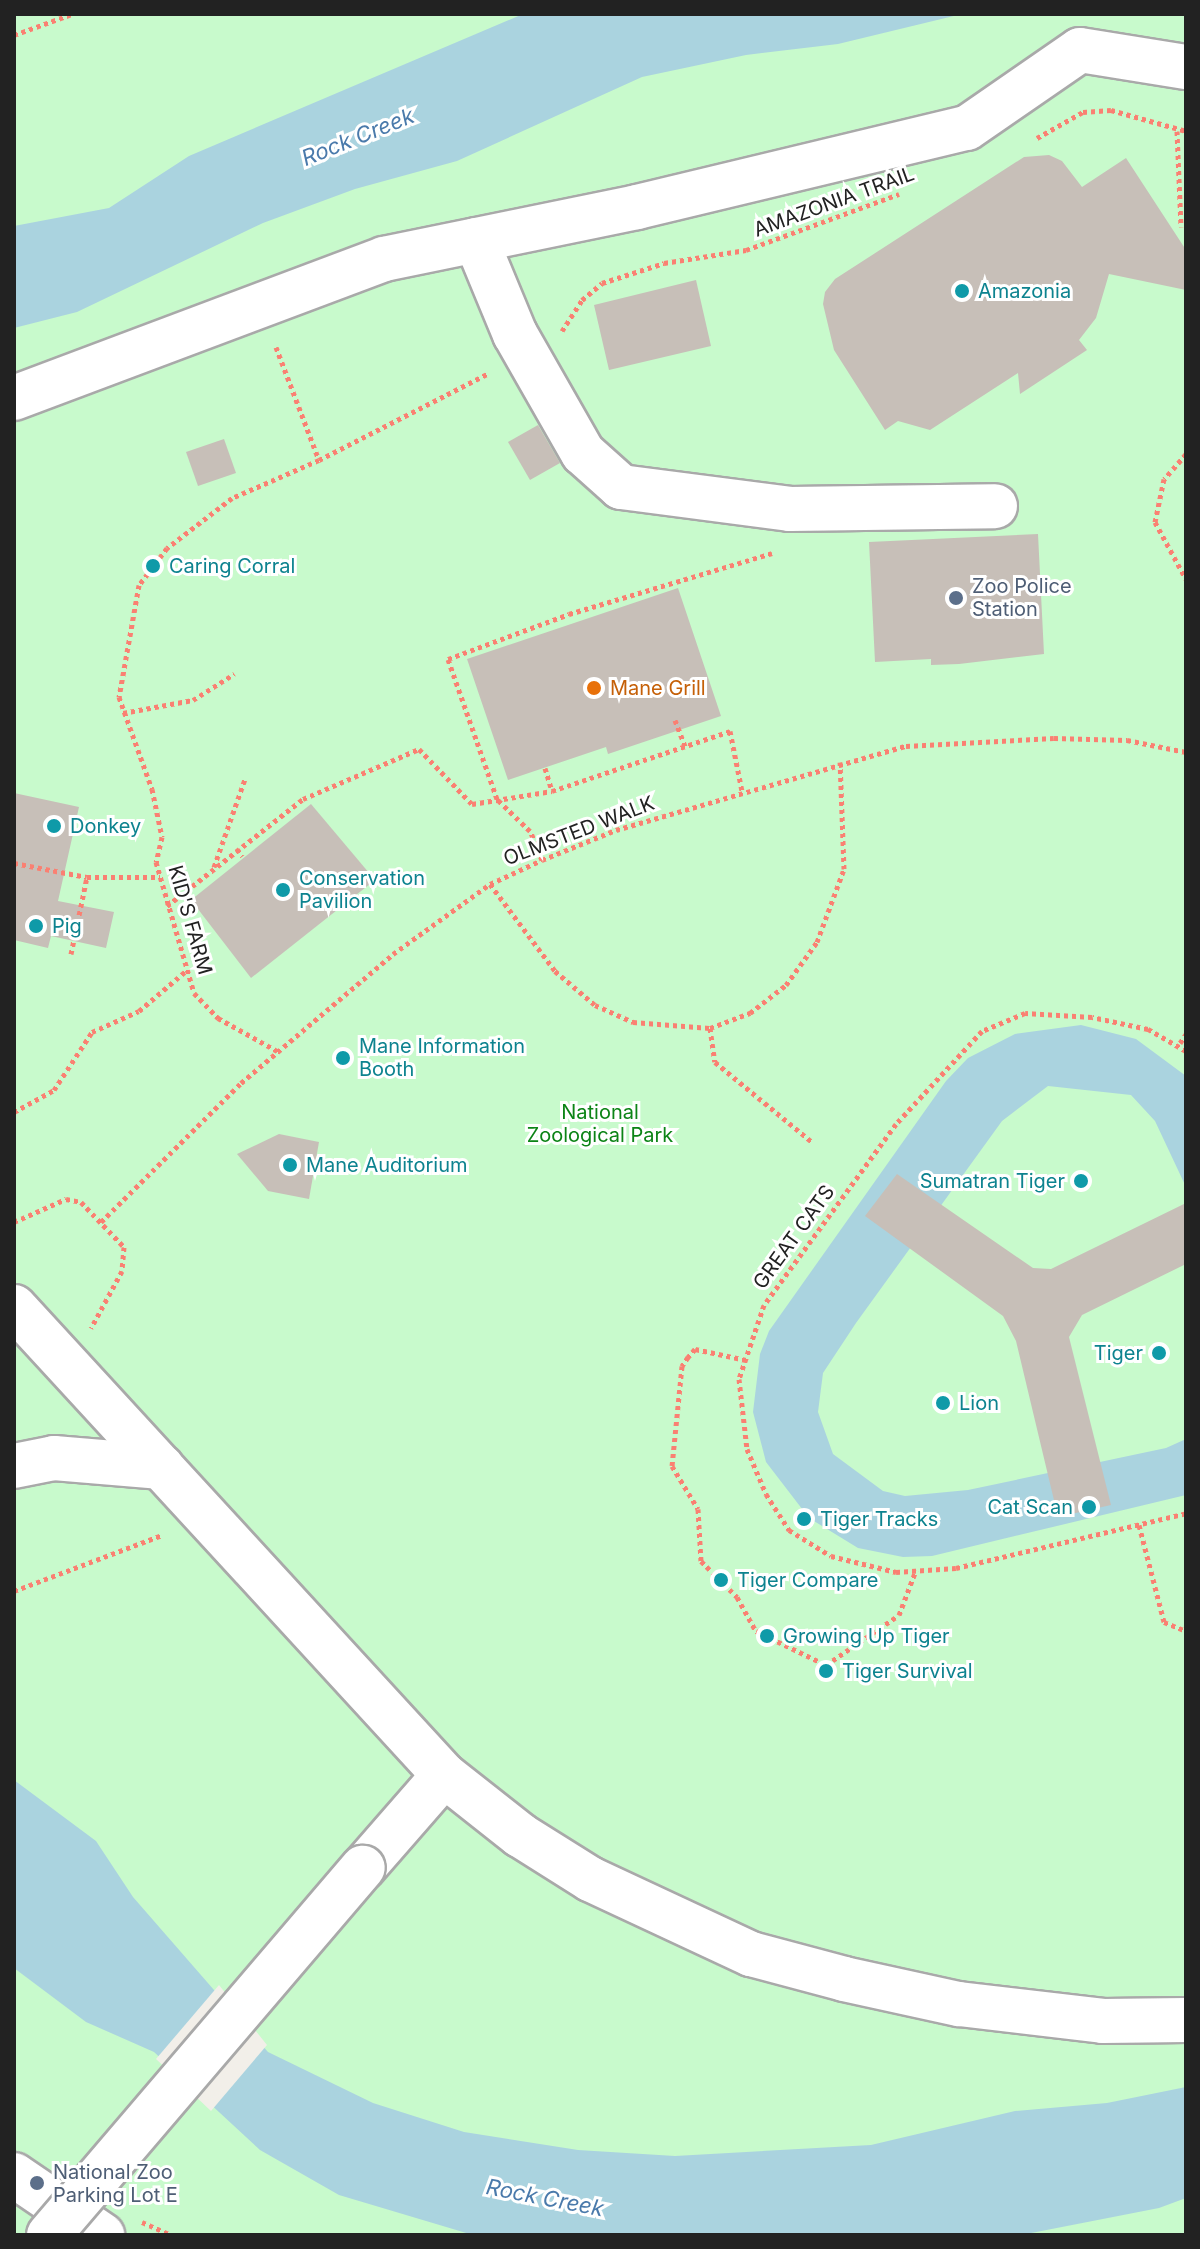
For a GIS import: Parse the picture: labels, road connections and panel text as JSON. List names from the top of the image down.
{
  "streets": {
    "path": [
      "AMAZONIA TRAIL",
      "OLMSTED WALK",
      "KID'S FARM",
      "GREAT CATS"
    ]
  },
  "crossings": [
    ["OLMSTED WALK", "KID'S FARM"]
  ],
  "water": ["Rock Creek"],
  "parks": ["National Zoological Park"],
  "places": [
    "Amazonia",
    "Caring Corral",
    "Zoo Police Station",
    "Mane Grill",
    "Donkey",
    "Conservation Pavilion",
    "Pig",
    "Mane Information Booth",
    "Mane Auditorium",
    "Sumatran Tiger",
    "Tiger",
    "Lion",
    "Cat Scan",
    "Tiger Tracks",
    "Tiger Compare",
    "Growing Up Tiger",
    "Tiger Survival",
    "National Zoo Parking Lot E"
  ]
}
